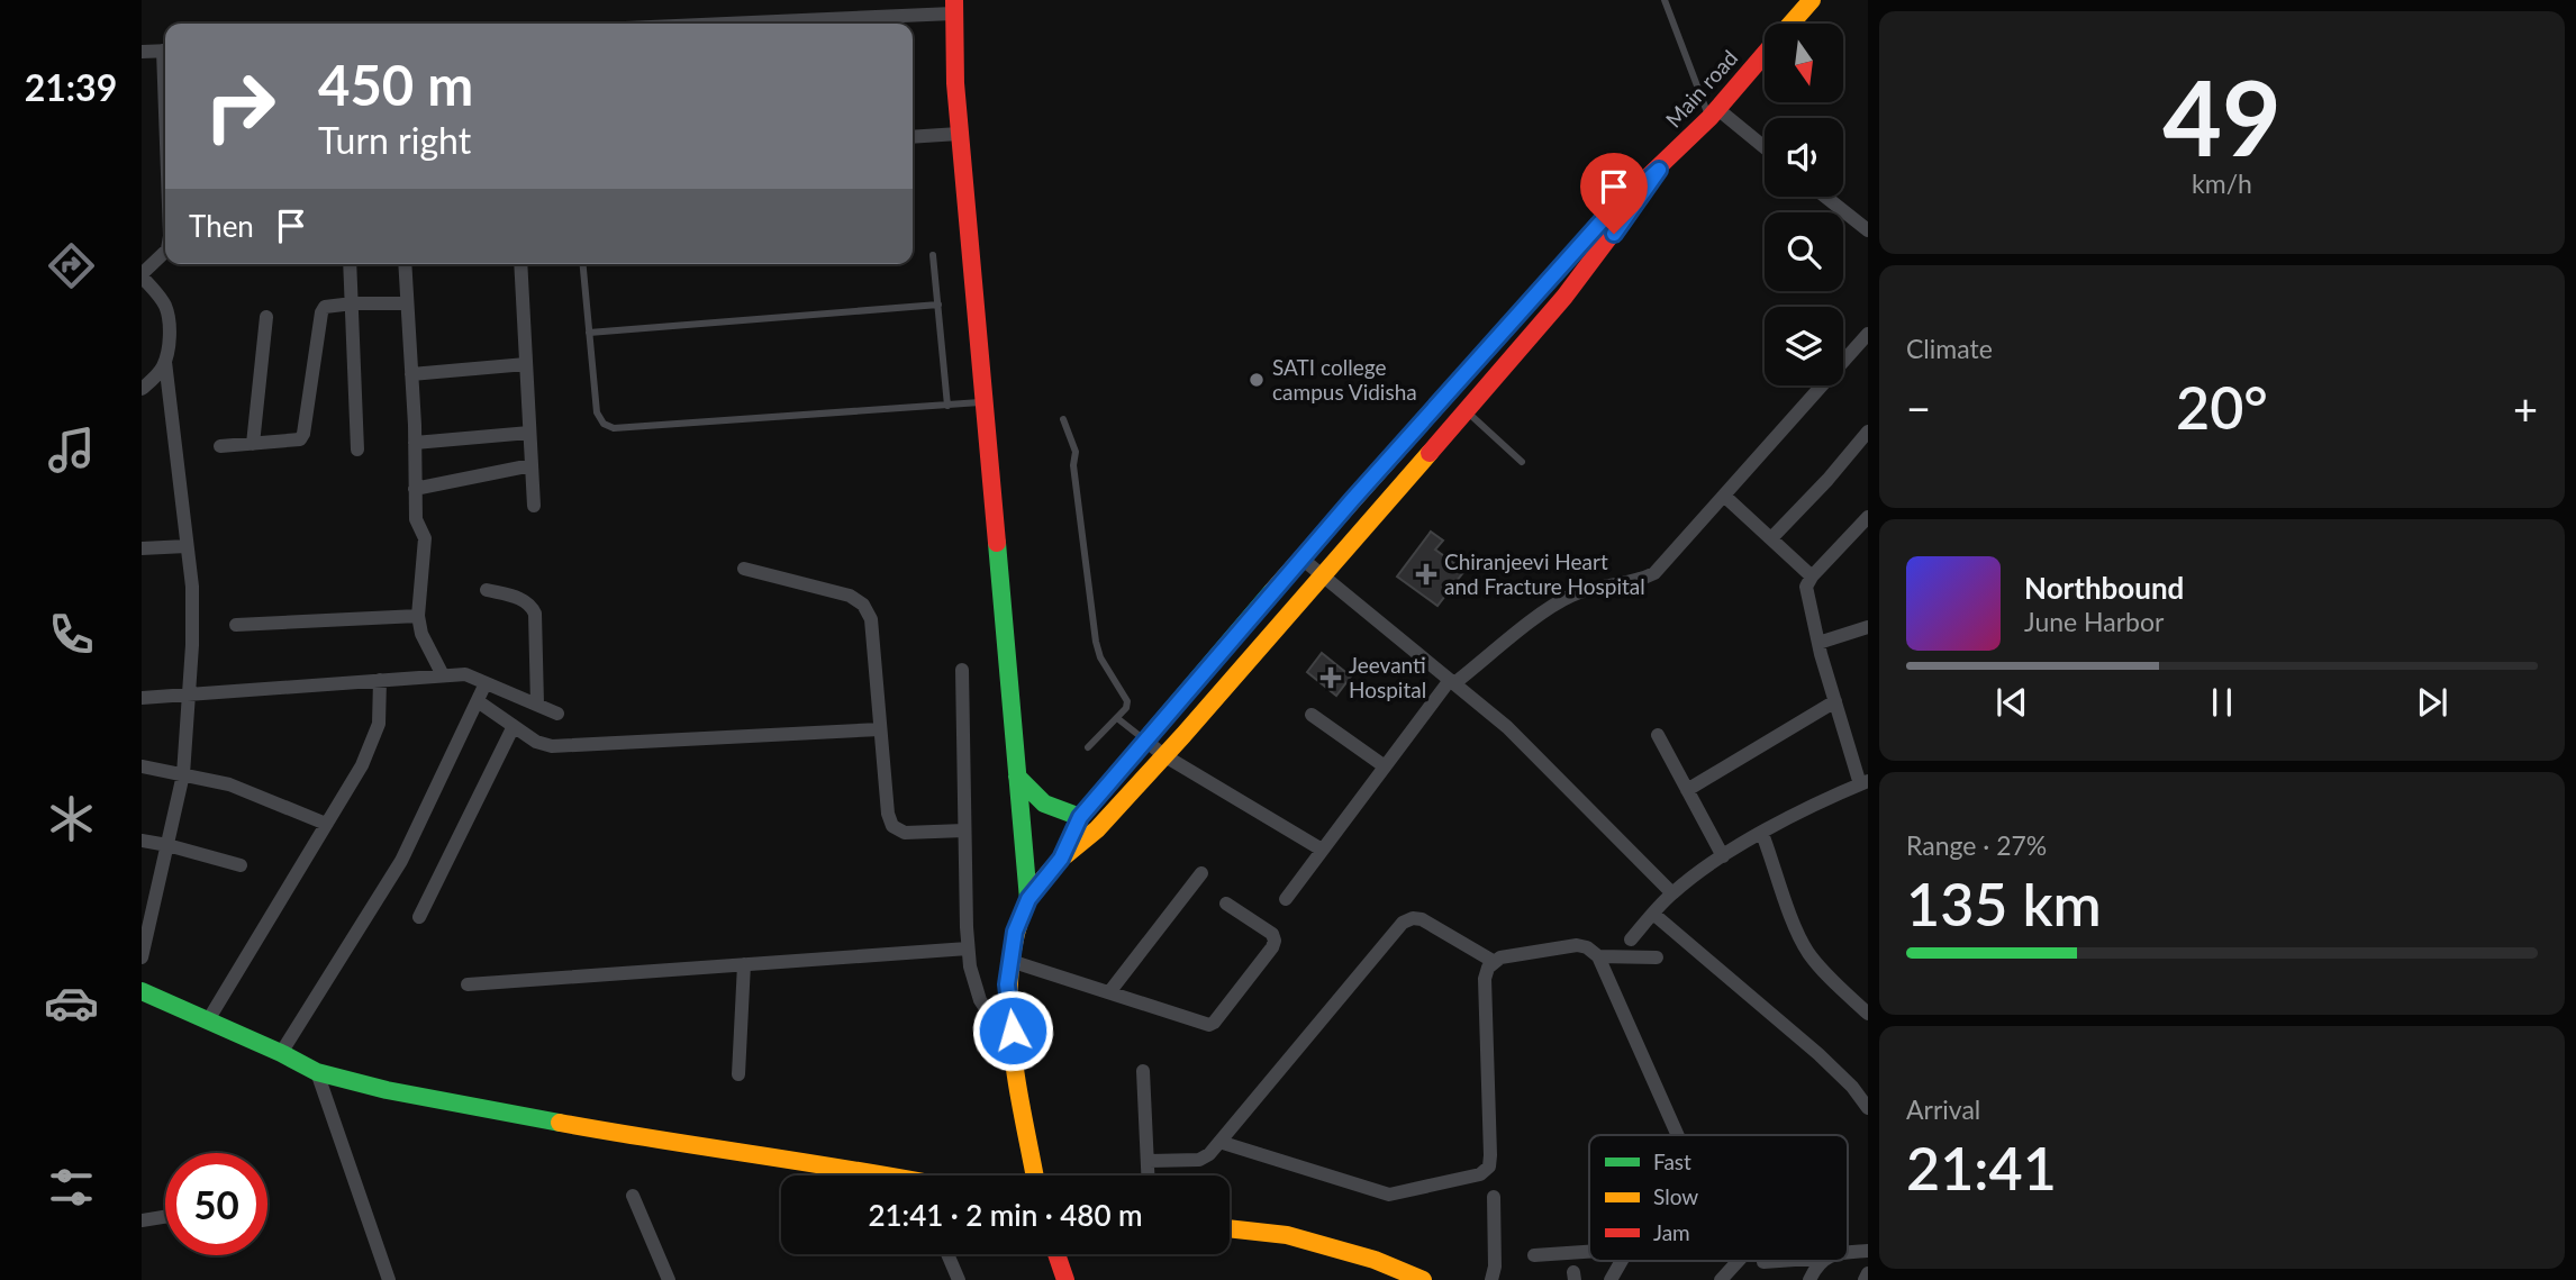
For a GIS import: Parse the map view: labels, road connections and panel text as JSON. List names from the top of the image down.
{
  "streets": {
    "main road": ["Main road"]
  },
  "places": {
    "other": ["SATI college campus Vidisha"],
    "health": ["Chiranjeevi Heart and Fracture Hospital", "Jeevanti Hospital"]
  },
  "legend": ["Fast", "Slow", "Jam"],
  "north": "bottom",
  "page": {
    "tabs": "21:39",
    "tile": [
      ["49", "km/h"],
      "Climate",
      ["Range · 27%", "135 km"],
      ["Arrival", "21:41"]
    ],
    "turn": ["450 m", "Turn right"],
    "then": "Then",
    "heat": ["−", "20°", "+"],
    "song": ["Northbound", "June Harbor"],
    "limit": "50",
    "trip": "21:41 · 2 min · 480 m"
  }
}
